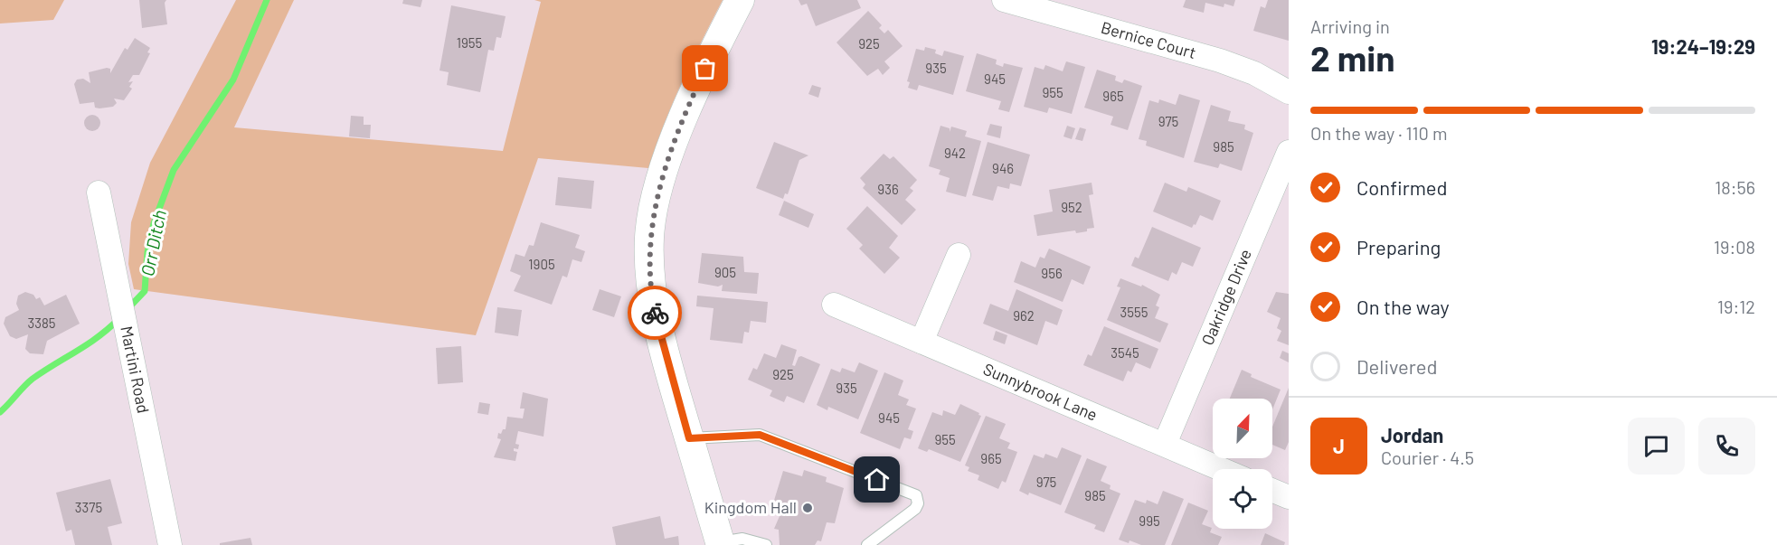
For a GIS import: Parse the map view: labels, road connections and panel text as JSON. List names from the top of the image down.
{
  "streets": {
    "street": [
      "Bernice Court",
      "Oakridge Drive",
      "Martini Road",
      "Sunnybrook Lane"
    ]
  },
  "crossings": [
    ["Oakridge Drive", "Sunnybrook Lane"]
  ],
  "water": ["Orr Ditch"],
  "places": ["Kingdom Hall"],
  "house_numbers": [
    "1955",
    "925",
    "935",
    "945",
    "955",
    "965",
    "975",
    "985",
    "942",
    "946",
    "936",
    "952",
    "1905",
    "905",
    "956",
    "3555",
    "962",
    "3385",
    "3545",
    "925",
    "935",
    "945",
    "955",
    "965",
    "975",
    "985",
    "3375",
    "995"
  ],
  "north": "top right",
  "page": {
    "heading": ["2 min", "Arriving in", "19:24–19:29"],
    "panel": ["Jordan", "Courier · 4.5"],
    "bar": "On the way · 110 m",
    "list": [
      ["Confirmed", "18:56"],
      ["Preparing", "19:08"],
      ["On the way", "19:12"],
      "Delivered"
    ],
    "round": "J"
  }
}
